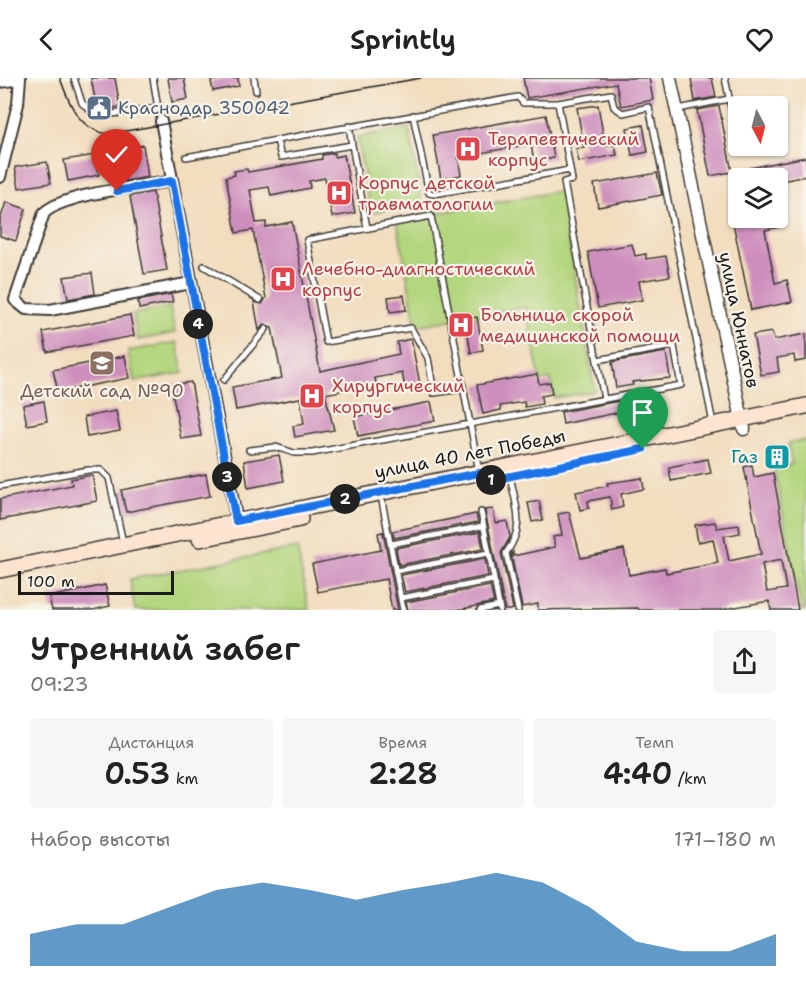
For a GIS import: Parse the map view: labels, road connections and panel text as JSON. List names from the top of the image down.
{
  "streets": {
    "main road": ["улица 40 лет Победы"],
    "street": ["улица Юннатов"]
  },
  "crossings": [
    ["улица Юннатов", "улица 40 лет Победы"]
  ],
  "places": {
    "public building": ["Краснодар 350042"],
    "hospital": [
      "Терапевтический корпус",
      "Корпус детской травматологии",
      "Лечебно-диагностический корпус",
      "Больница скорой медицинской помощи",
      "Хирургический корпус"
    ],
    "school or university": ["Детский сад №90"],
    "building": ["Газ"]
  },
  "scale_bar": "100 m",
  "north": "bottom",
  "page": {
    "header": "Sprintly",
    "pins": [
      "4",
      "3",
      "1",
      "2"
    ],
    "scale": "100 m",
    "heading": ["Утренний забег", "09:23"],
    "stats": [
      ["Дистанция", "0.53 km"],
      ["Время", "2:28"],
      ["Темп", "4:40 /km"]
    ],
    "chart": ["Набор высоты", "171–180 m"]
  }
}
